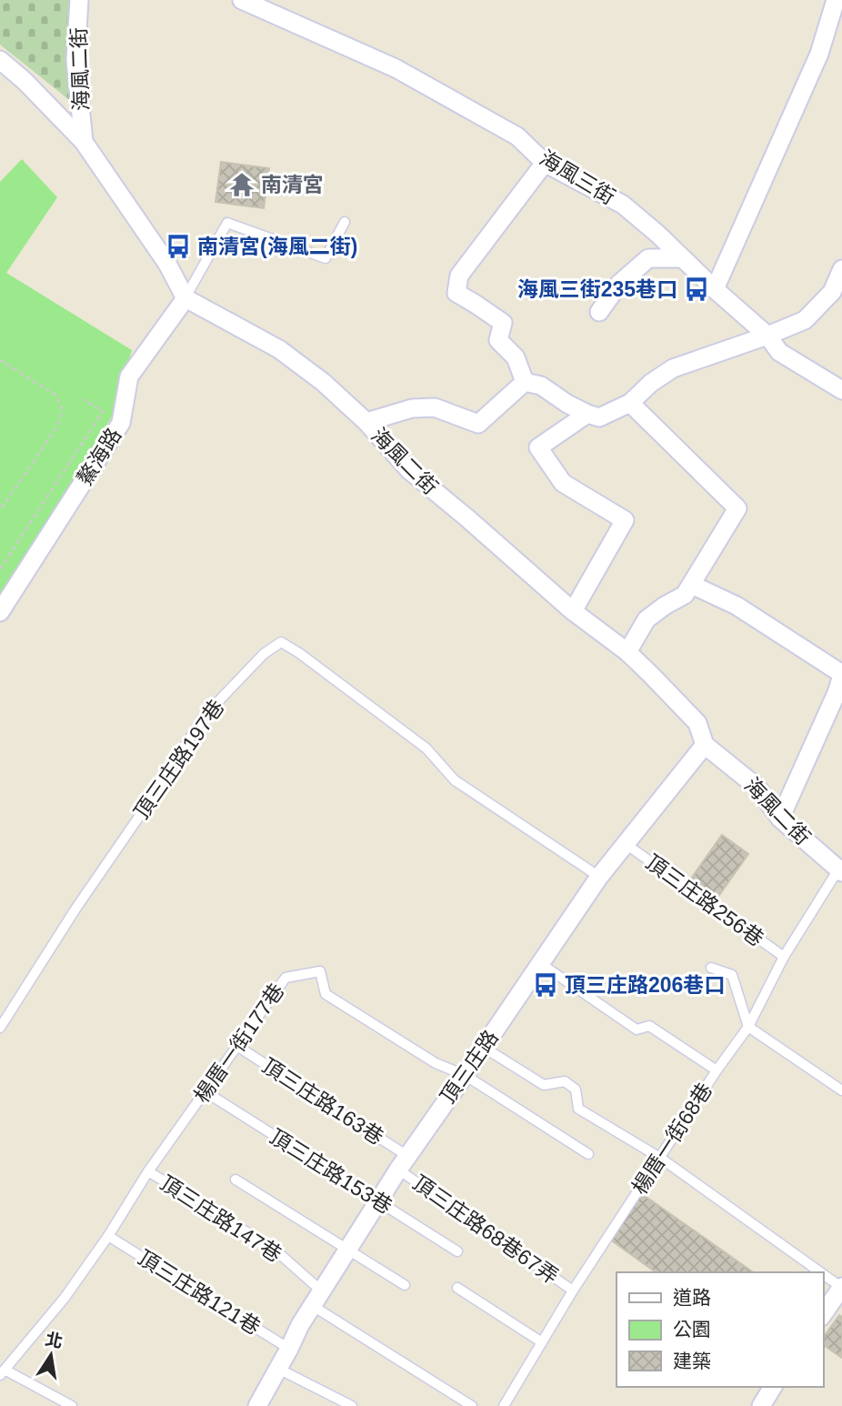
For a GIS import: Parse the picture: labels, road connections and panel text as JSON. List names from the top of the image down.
{
  "streets": {
    "street": [
      "海風二街",
      "海風三街",
      "鰲海路",
      "頂三庄路"
    ],
    "lane": [
      "頂三庄路197巷",
      "頂三庄路256巷",
      "楊厝一街177巷",
      "頂三庄路163巷",
      "楊厝一街68巷",
      "頂三庄路153巷",
      "頂三庄路147巷",
      "頂三庄路68巷67弄",
      "頂三庄路121巷"
    ]
  },
  "crossings": [
    ["海風二街", "鰲海路"],
    ["海風二街", "頂三庄路"],
    ["海風二街", "楊厝一街68巷"],
    ["頂三庄路197巷", "頂三庄路"],
    ["頂三庄路256巷", "頂三庄路"],
    ["頂三庄路256巷", "楊厝一街68巷"],
    ["楊厝一街177巷", "頂三庄路"],
    ["楊厝一街177巷", "頂三庄路163巷"],
    ["楊厝一街177巷", "頂三庄路153巷"],
    ["楊厝一街177巷", "頂三庄路147巷"],
    ["楊厝一街177巷", "頂三庄路121巷"],
    ["頂三庄路", "頂三庄路163巷"],
    ["頂三庄路", "頂三庄路153巷"],
    ["頂三庄路", "頂三庄路147巷"],
    ["頂三庄路", "頂三庄路68巷67弄"],
    ["頂三庄路", "頂三庄路121巷"],
    ["頂三庄路163巷", "頂三庄路68巷67弄"],
    ["楊厝一街68巷", "頂三庄路68巷67弄"]
  ],
  "places": {
    "temple": ["南清宮"],
    "bus stop": ["南清宮(海風二街)", "海風三街235巷口", "頂三庄路206巷口"]
  },
  "legend": ["道路", "公園", "建築"],
  "north": "top"
}
